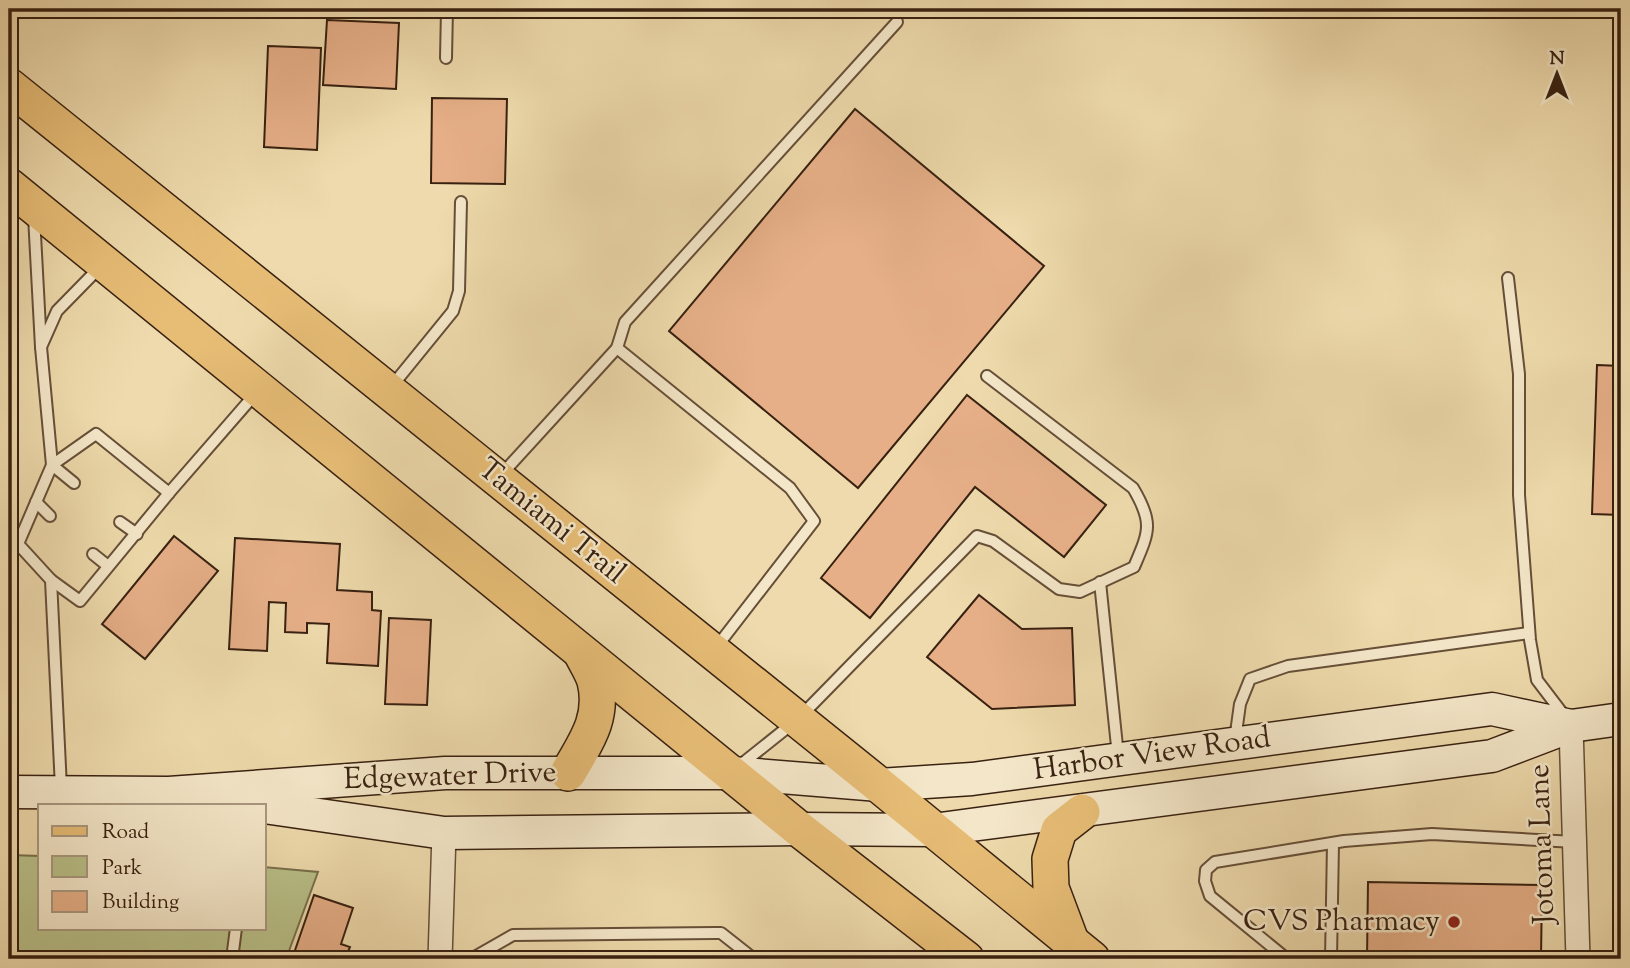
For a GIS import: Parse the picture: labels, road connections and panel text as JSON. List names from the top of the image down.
{
  "streets": {
    "main road": ["Tamiami Trail", "Harbor View Road", "Edgewater Drive"],
    "street": ["Jotoma Lane"]
  },
  "crossings": [
    ["Tamiami Trail", "Harbor View Road"],
    ["Harbor View Road", "Edgewater Drive"],
    ["Harbor View Road", "Jotoma Lane"]
  ],
  "places": ["CVS Pharmacy"],
  "legend": ["Road", "Park", "Building"],
  "north": "top"
}
